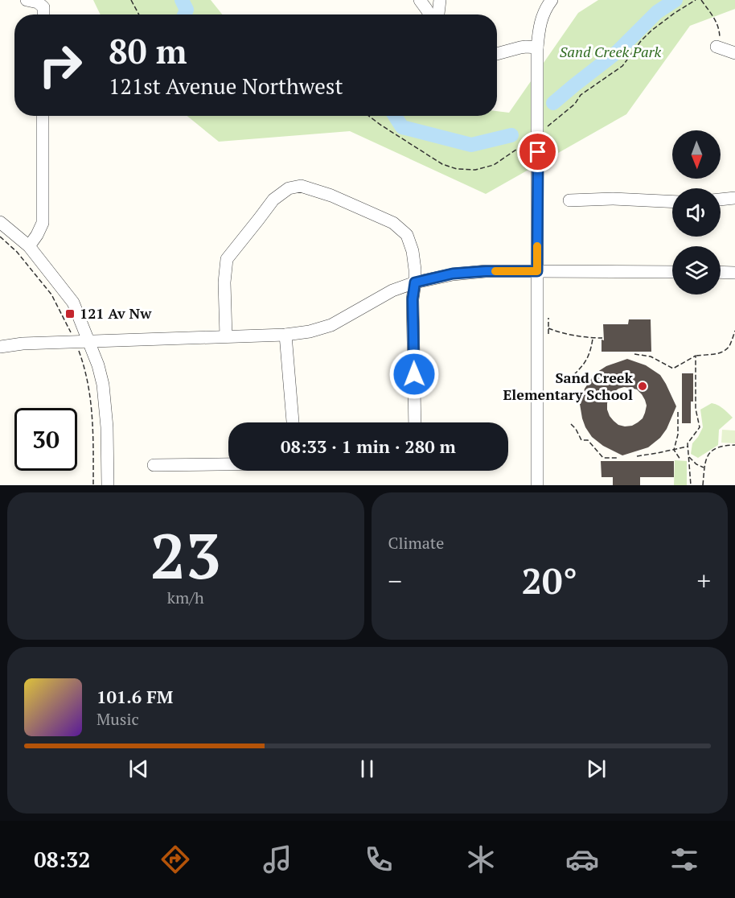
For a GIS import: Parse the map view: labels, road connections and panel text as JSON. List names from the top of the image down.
{
  "parks": ["Sand Creek Park"],
  "places": {
    "transit": ["121 Av Nw"],
    "other": ["Sand Creek Elementary School"]
  },
  "north": "bottom",
  "page": {
    "turn": ["80 m", "121st Avenue Northwest"],
    "limit": "30",
    "trip": "08:33 · 1 min · 280 m",
    "tile": [
      ["23", "km/h"],
      "Climate"
    ],
    "heat": ["−", "20°", "+"],
    "song": ["101.6 FM", "Music"],
    "tabs": "08:32"
  }
}
